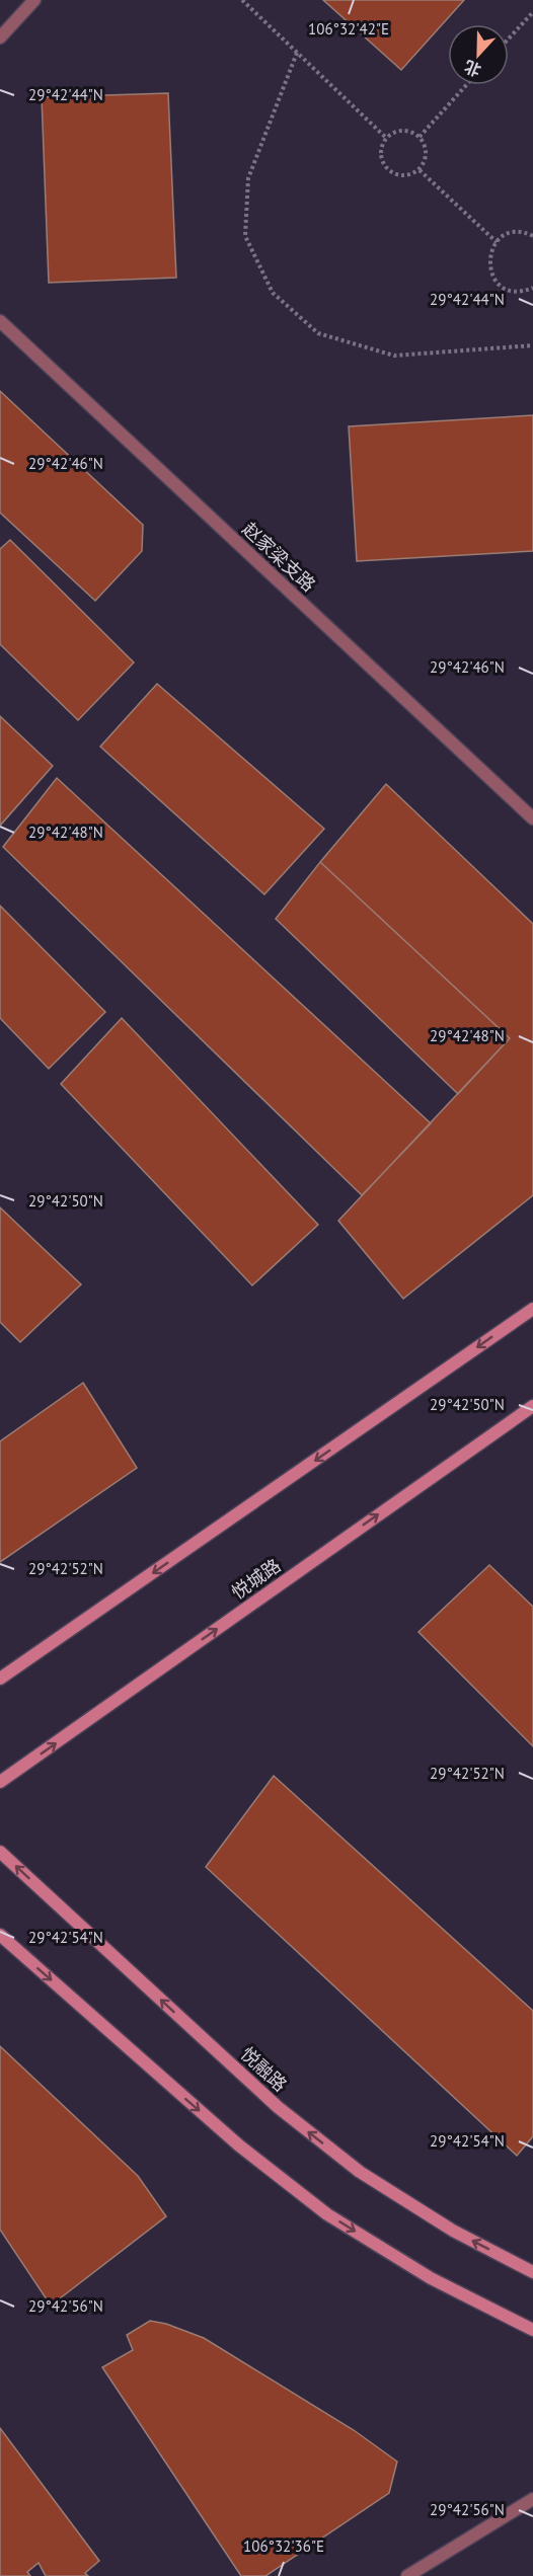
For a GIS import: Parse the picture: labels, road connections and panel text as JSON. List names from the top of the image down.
{
  "streets": {
    "main road": ["悦城路", "悦融路"],
    "street": ["赵家梁支路"]
  },
  "north": "bottom",
  "coordinates": [
    "106°32'42\"E",
    "29°42'44\"N",
    "29°42'46\"N",
    "29°42'48\"N",
    "29°42'50\"N",
    "29°42'52\"N",
    "29°42'54\"N",
    "29°42'56\"N",
    "106°32'36\"E"
  ]
}
